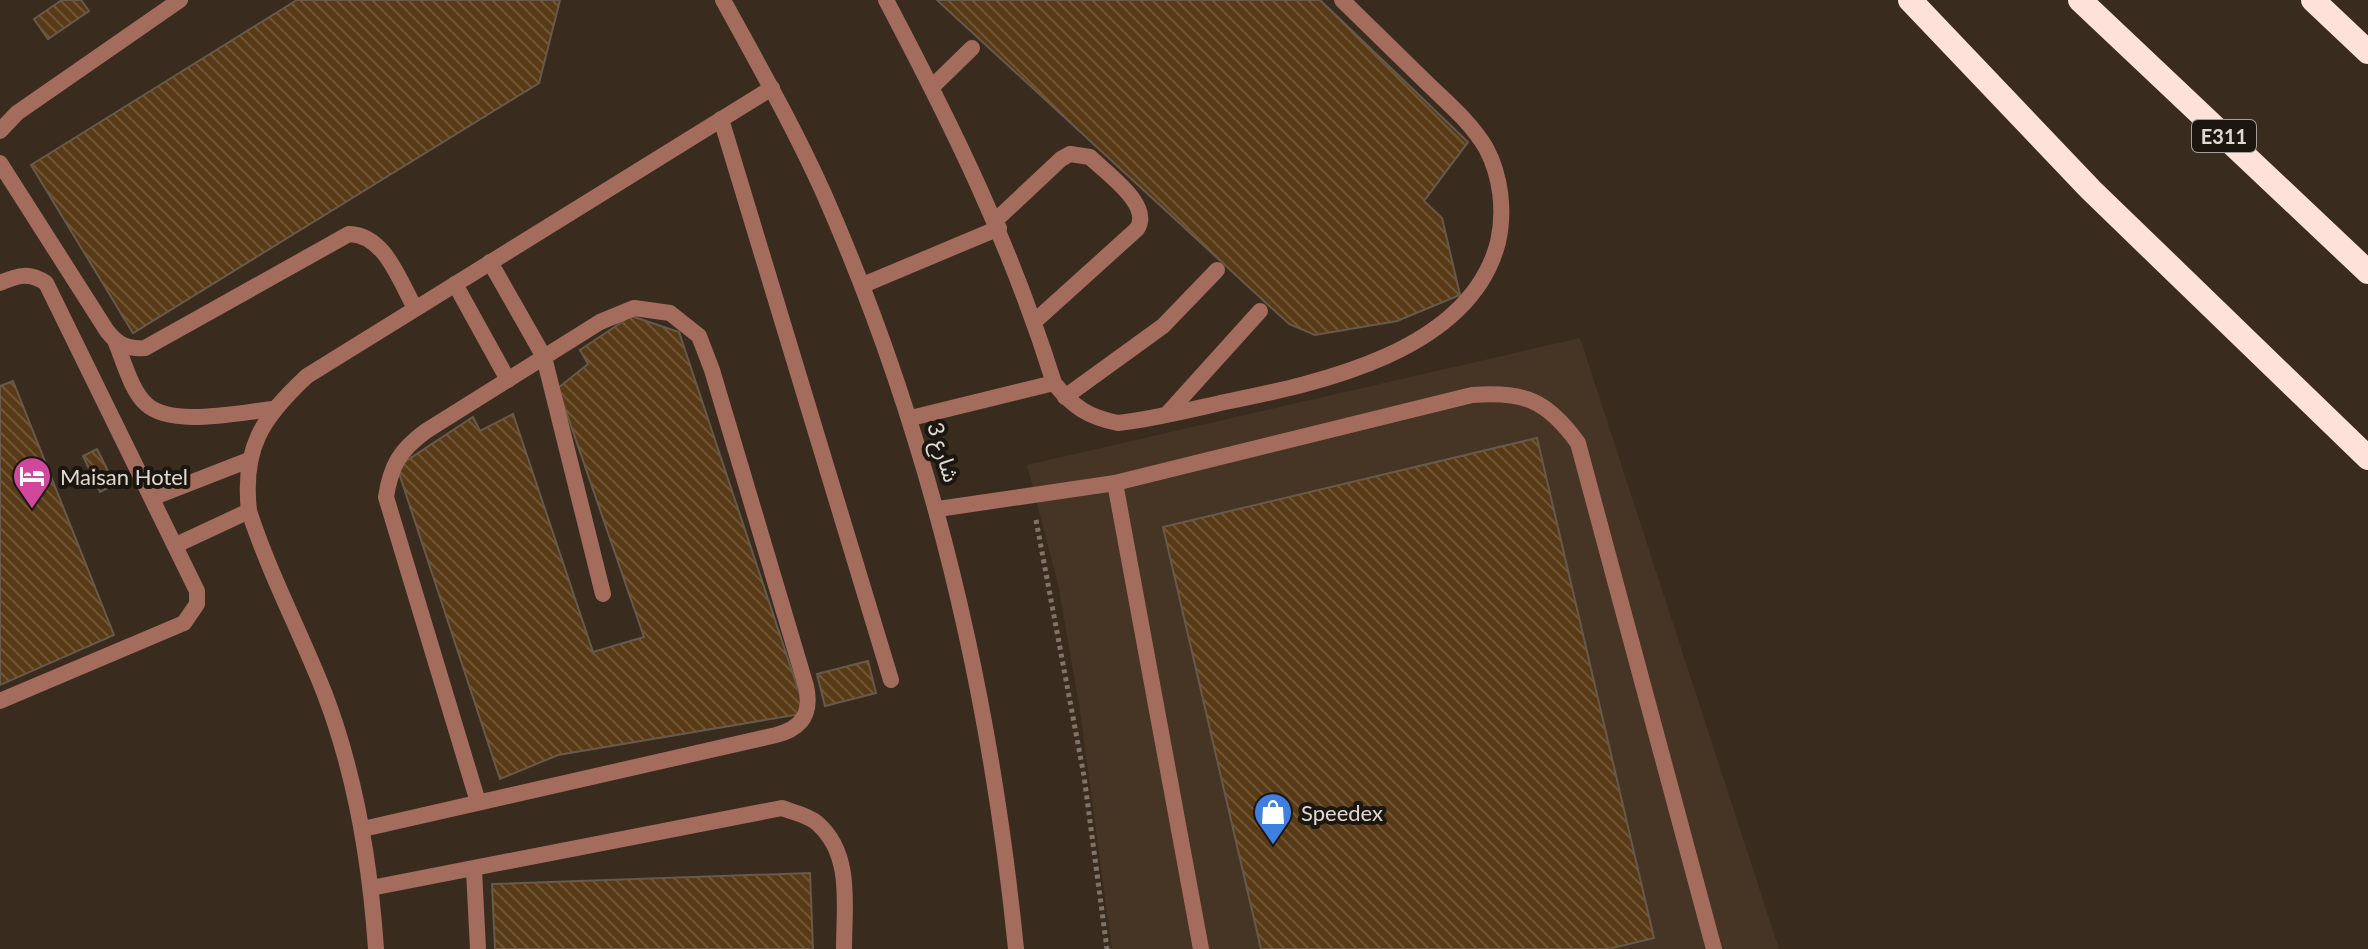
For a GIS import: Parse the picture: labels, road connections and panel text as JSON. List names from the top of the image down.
{
  "streets": {
    "highway": ["E311"],
    "street": ["شارع 3"]
  },
  "places": {
    "hotel": ["Maisan Hotel"],
    "shop": ["Speedex"]
  }
}
